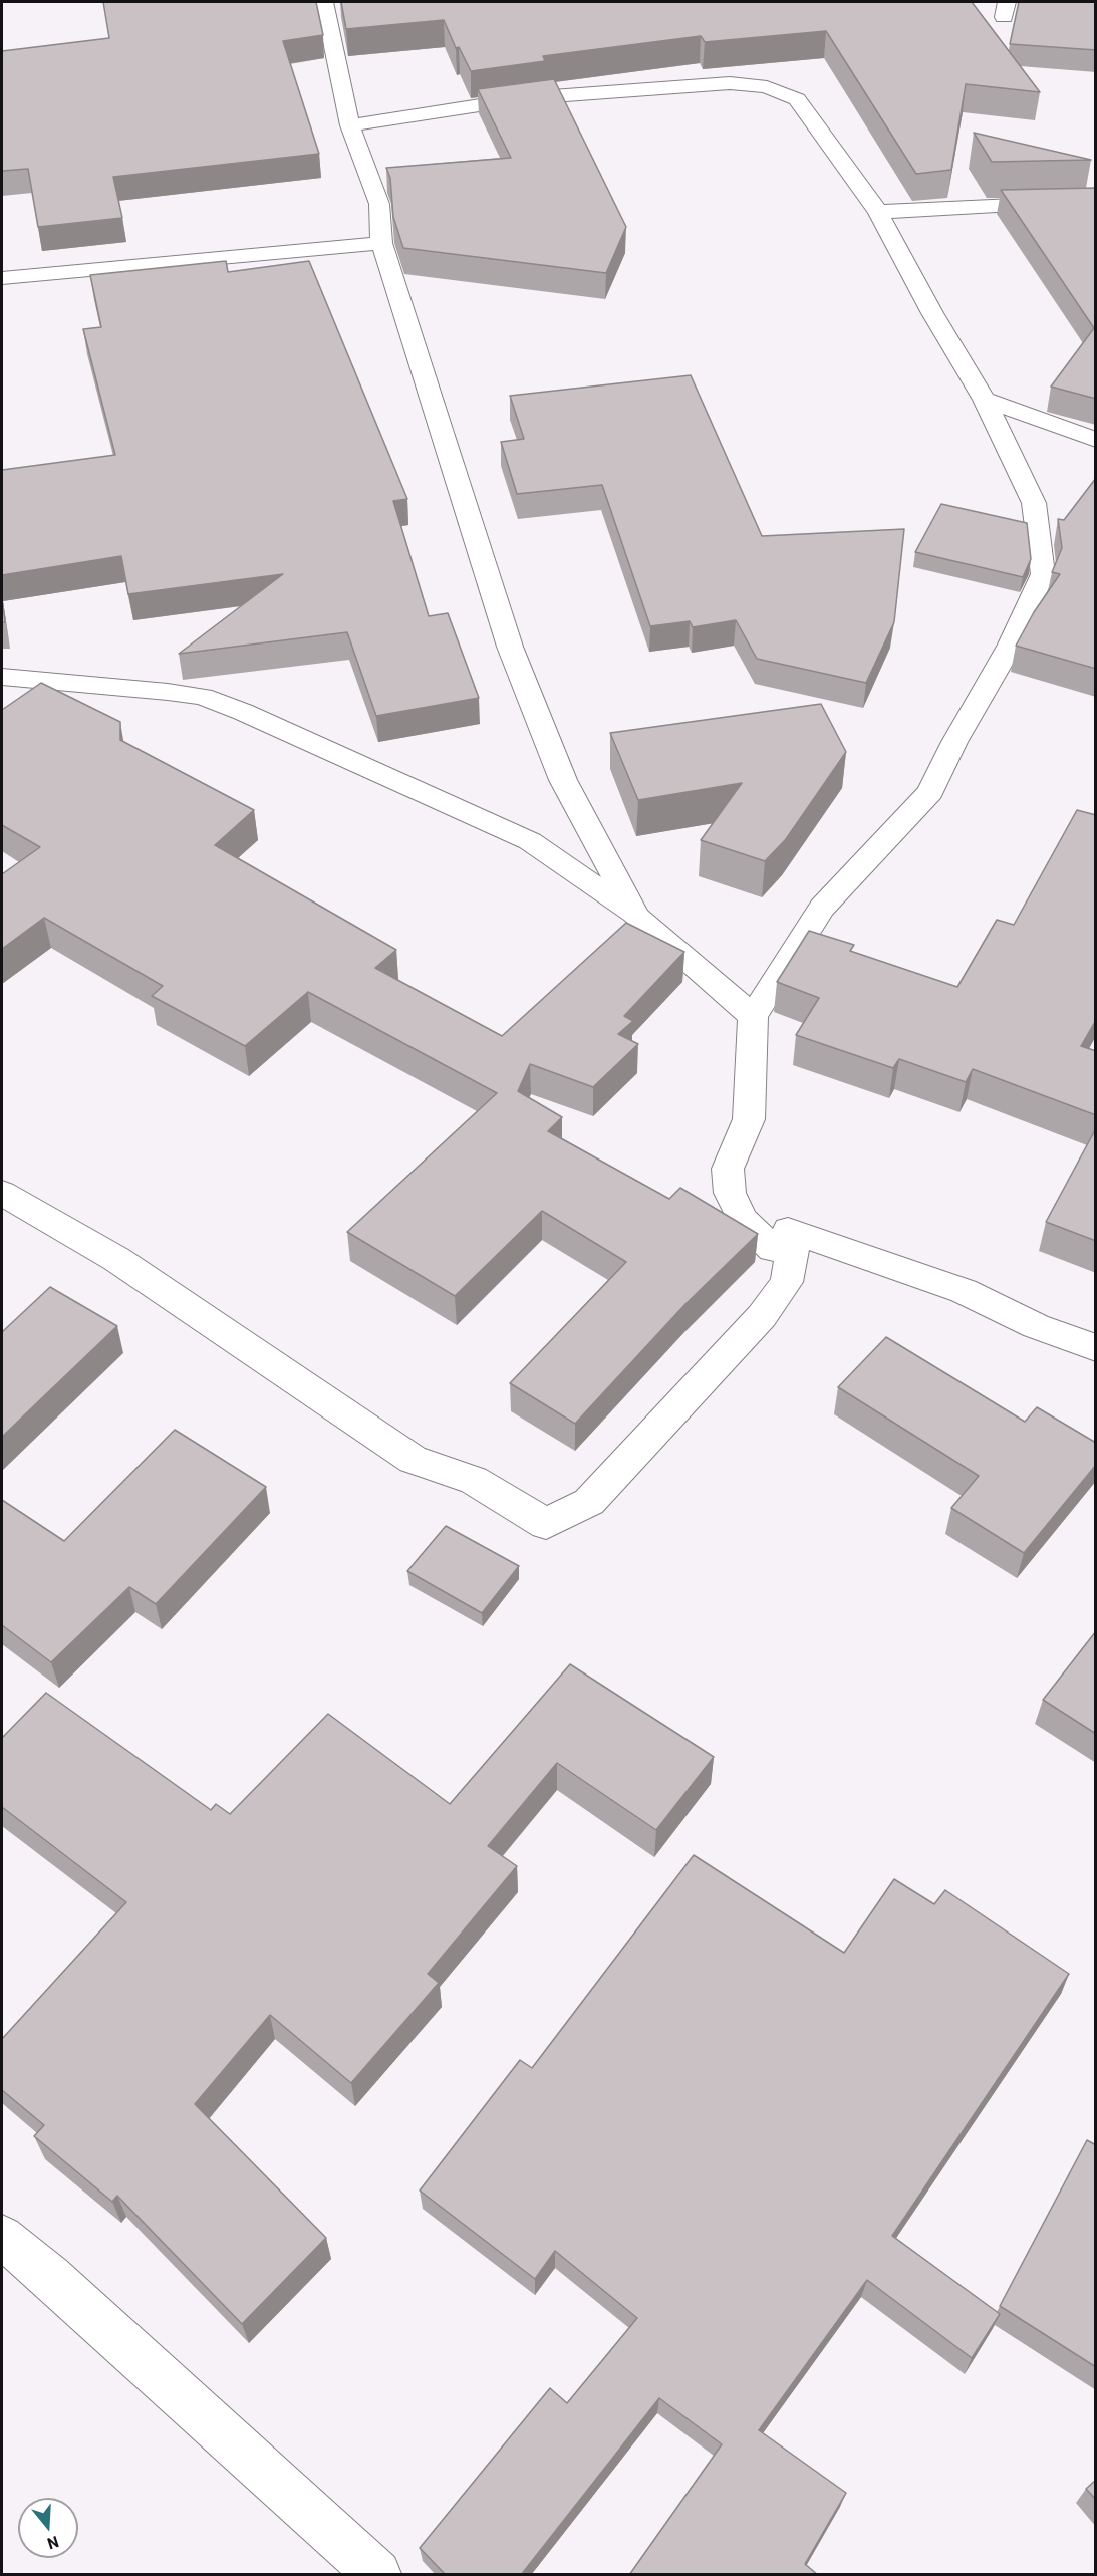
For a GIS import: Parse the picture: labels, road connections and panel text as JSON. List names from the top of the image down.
{
  "north": "bottom"
}
